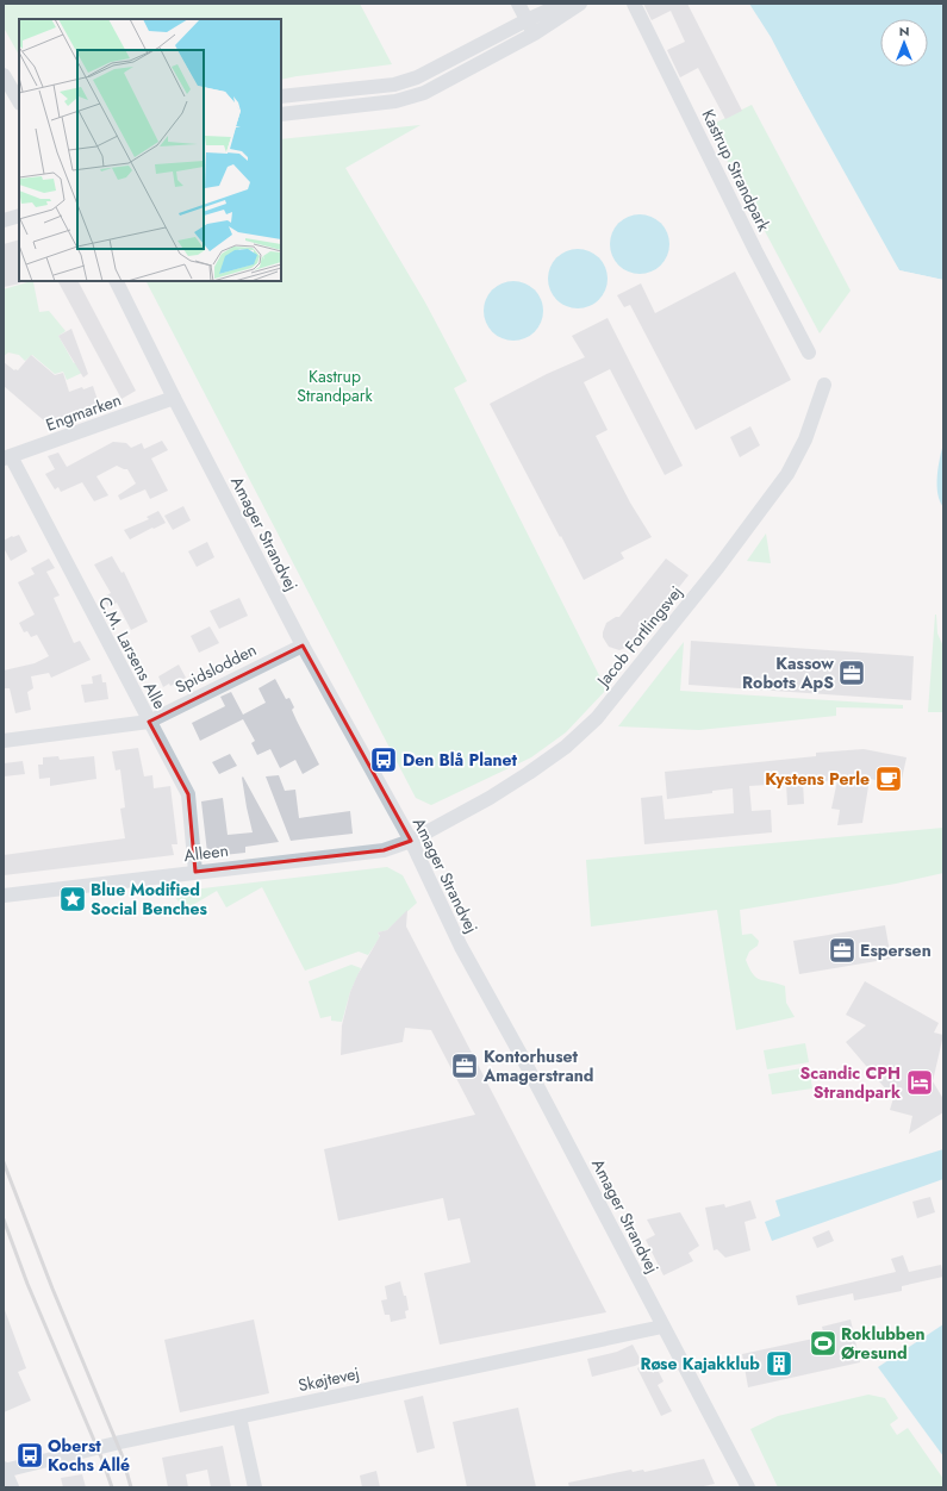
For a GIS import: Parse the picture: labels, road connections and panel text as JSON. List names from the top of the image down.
{
  "streets": {
    "street": [
      "Kastrup Strandpark",
      "Engmarken",
      "Amager Strandvej",
      "Jacob Fortlingsvej",
      "C.M. Larsens Alle",
      "Spidslodden",
      "Alleen",
      "Skøjtevej"
    ]
  },
  "crossings": [
    ["Engmarken", "Amager Strandvej"],
    ["Engmarken", "C.M. Larsens Alle"],
    ["Amager Strandvej", "Jacob Fortlingsvej"],
    ["Amager Strandvej", "Spidslodden"],
    ["Amager Strandvej", "Alleen"],
    ["Amager Strandvej", "Skøjtevej"],
    ["Jacob Fortlingsvej", "Alleen"],
    ["C.M. Larsens Alle", "Spidslodden"],
    ["C.M. Larsens Alle", "Alleen"]
  ],
  "parks": ["Kastrup Strandpark"],
  "places": {
    "office": ["Kassow Robots ApS", "Espersen", "Kontorhuset Amagerstrand"],
    "bus stop": ["Den Blå Planet", "Oberst Kochs Allé"],
    "cafe": ["Kystens Perle"],
    "place": ["Blue Modified Social Benches"],
    "hotel": ["Scandic CPH Strandpark"],
    "sports": ["Roklubben Øresund"],
    "building": ["Røse Kajakklub"]
  },
  "north": "top"
}
